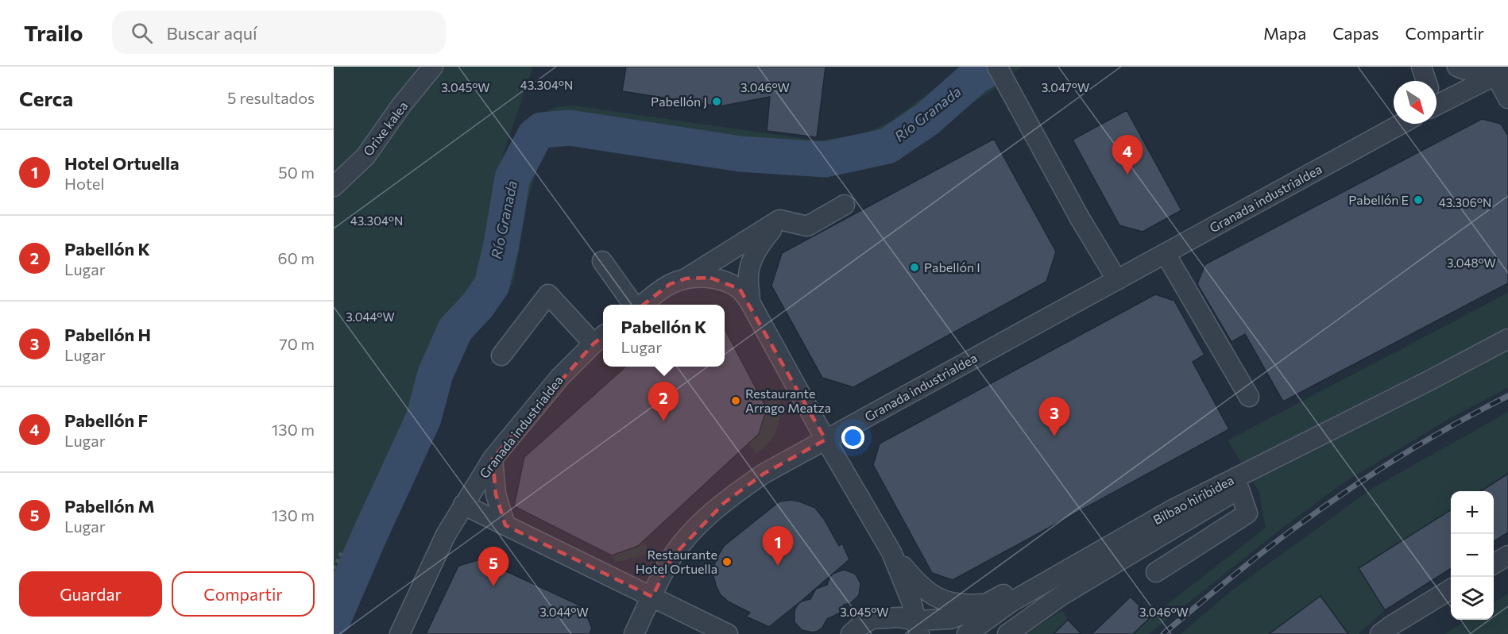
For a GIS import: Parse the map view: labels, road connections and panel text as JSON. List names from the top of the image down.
{
  "streets": {
    "street": ["Orixe kalea", "Granada industrialdea", "Bilbao hiribidea"]
  },
  "water": ["Río Granada"],
  "places": [
    "Pabellón J",
    "Pabellón E",
    "Pabellón I",
    "Restaurante Arrago Meatza",
    "Restaurante Hotel Ortuella"
  ],
  "north": "bottom right",
  "page": {
    "header": "Trailo",
    "search": "Buscar aquí",
    "nav": ["Mapa", "Capas", "Compartir"],
    "heading": ["Cerca", "5 resultados"],
    "list": [
      {
        "mark": "1",
        "name": "Hotel Ortuella",
        "note": "Hotel",
        "value": "50 m"
      },
      {
        "mark": "2",
        "name": "Pabellón K",
        "note": "Lugar",
        "value": "60 m"
      },
      {
        "mark": "3",
        "name": "Pabellón H",
        "note": "Lugar",
        "value": "70 m"
      },
      {
        "mark": "4",
        "name": "Pabellón F",
        "note": "Lugar",
        "value": "130 m"
      },
      {
        "mark": "5",
        "name": "Pabellón M",
        "note": "Lugar",
        "value": "130 m"
      }
    ],
    "pins": [
      "4",
      "2",
      "3",
      "1",
      "5"
    ],
    "popup": ["Pabellón K", "Lugar"],
    "map_buttons": ["+", "−"],
    "buttons": ["Guardar", "Compartir"]
  },
  "coordinates": [
    "43.304°N",
    "3.045°W",
    "3.046°W",
    "3.047°W",
    "43.306°N",
    "3.048°W",
    "3.044°W"
  ]
}
